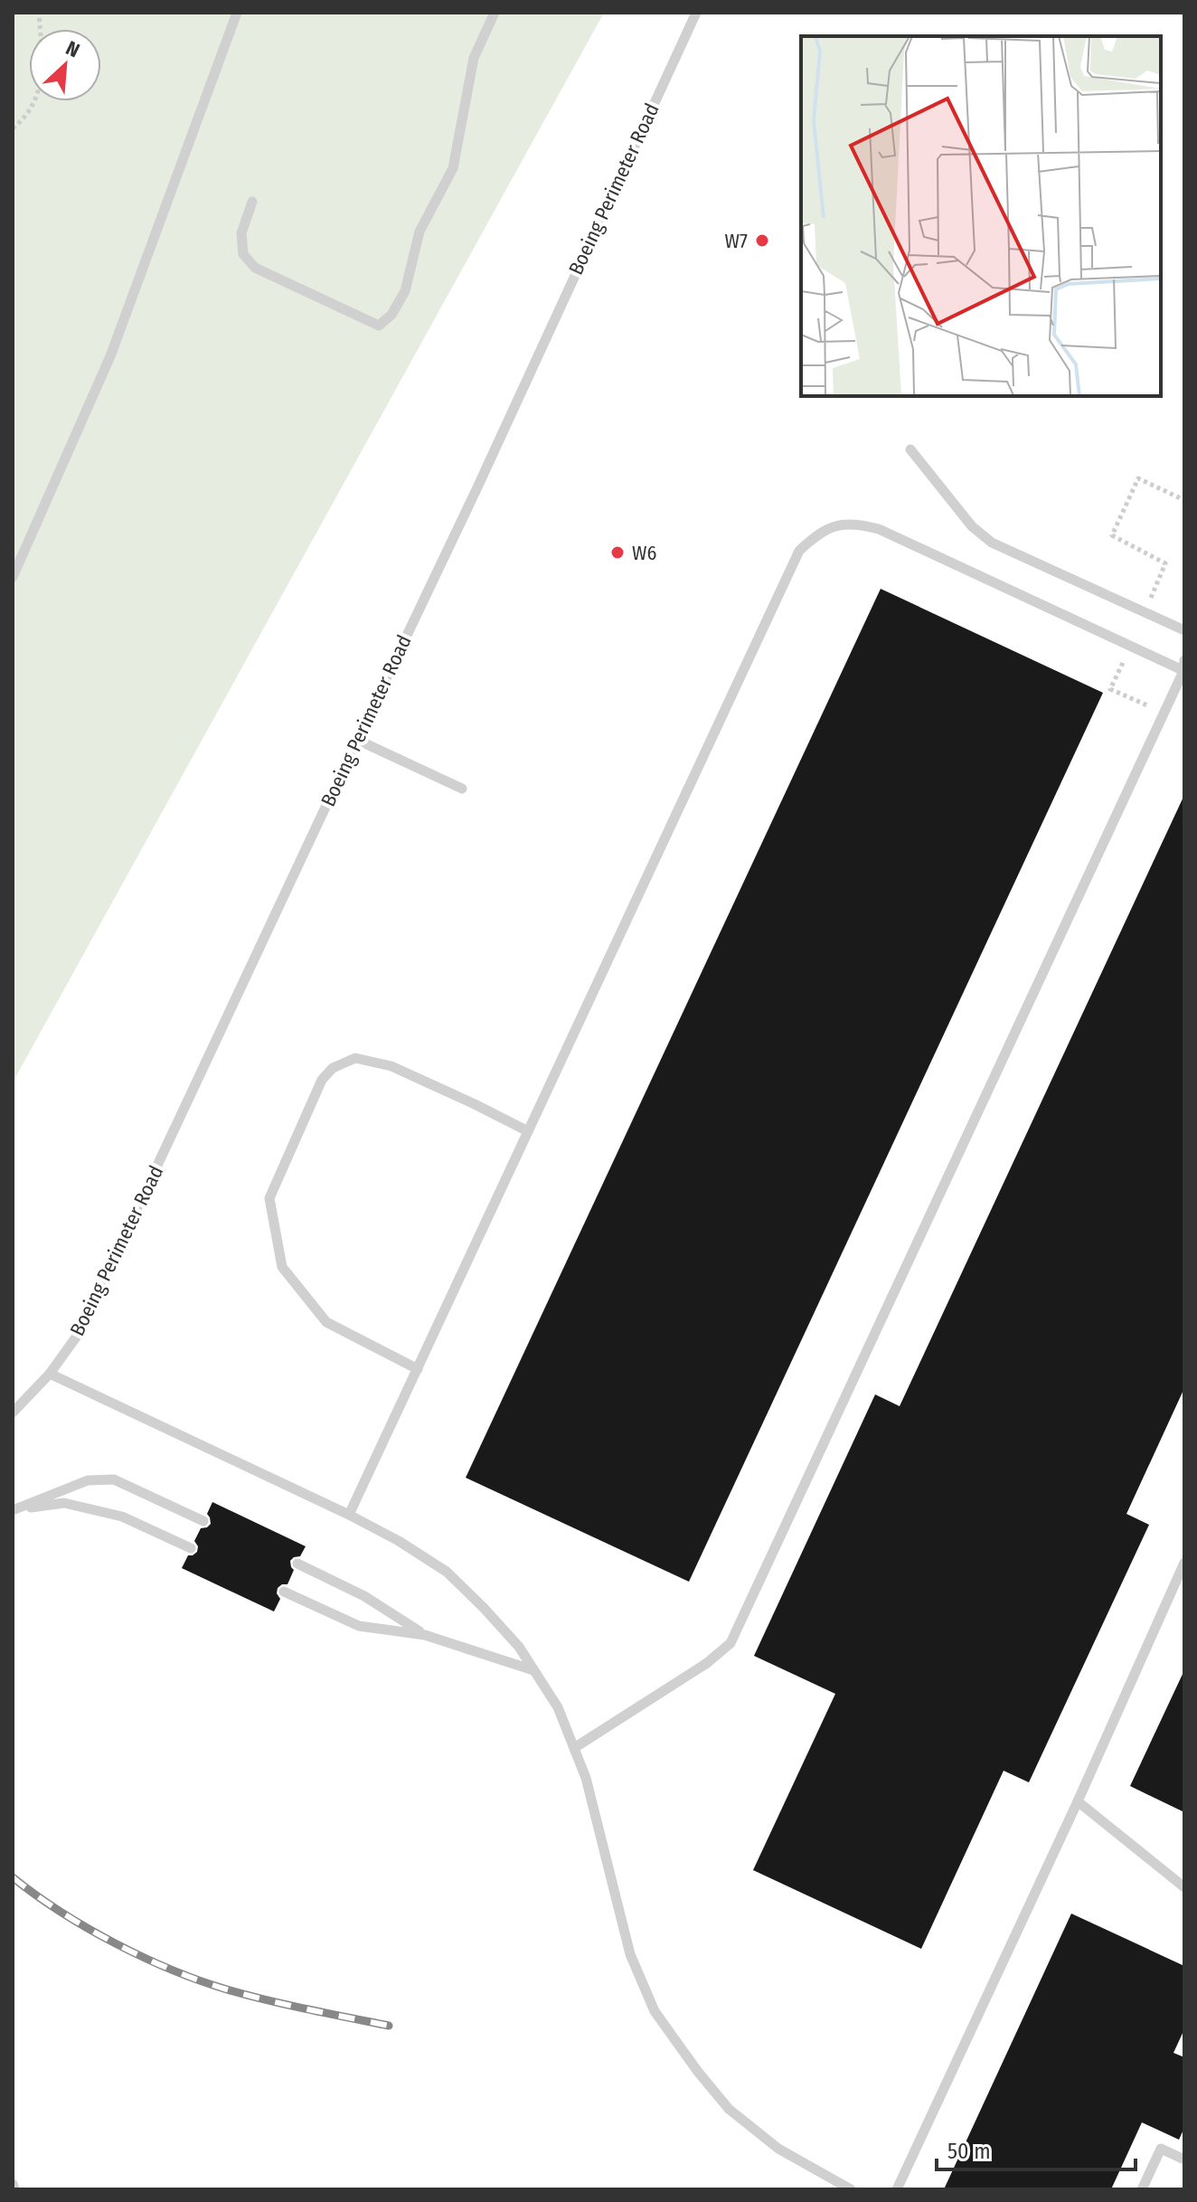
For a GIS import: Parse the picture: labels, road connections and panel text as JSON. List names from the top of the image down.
{
  "streets": {
    "lane": ["Boeing Perimeter Road"]
  },
  "places": ["W7", "W6"],
  "scale_bar": "50 m",
  "north": "top right"
}
